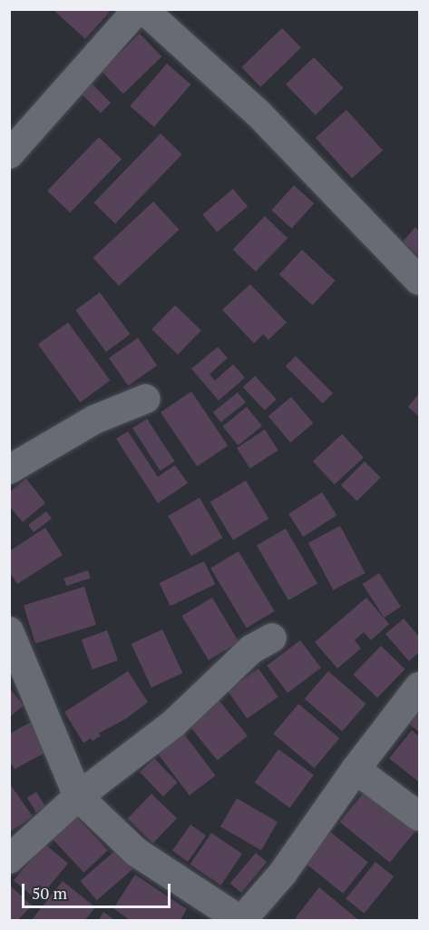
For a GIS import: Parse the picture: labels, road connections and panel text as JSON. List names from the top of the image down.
{
  "scale_bar": "50 m"
}
